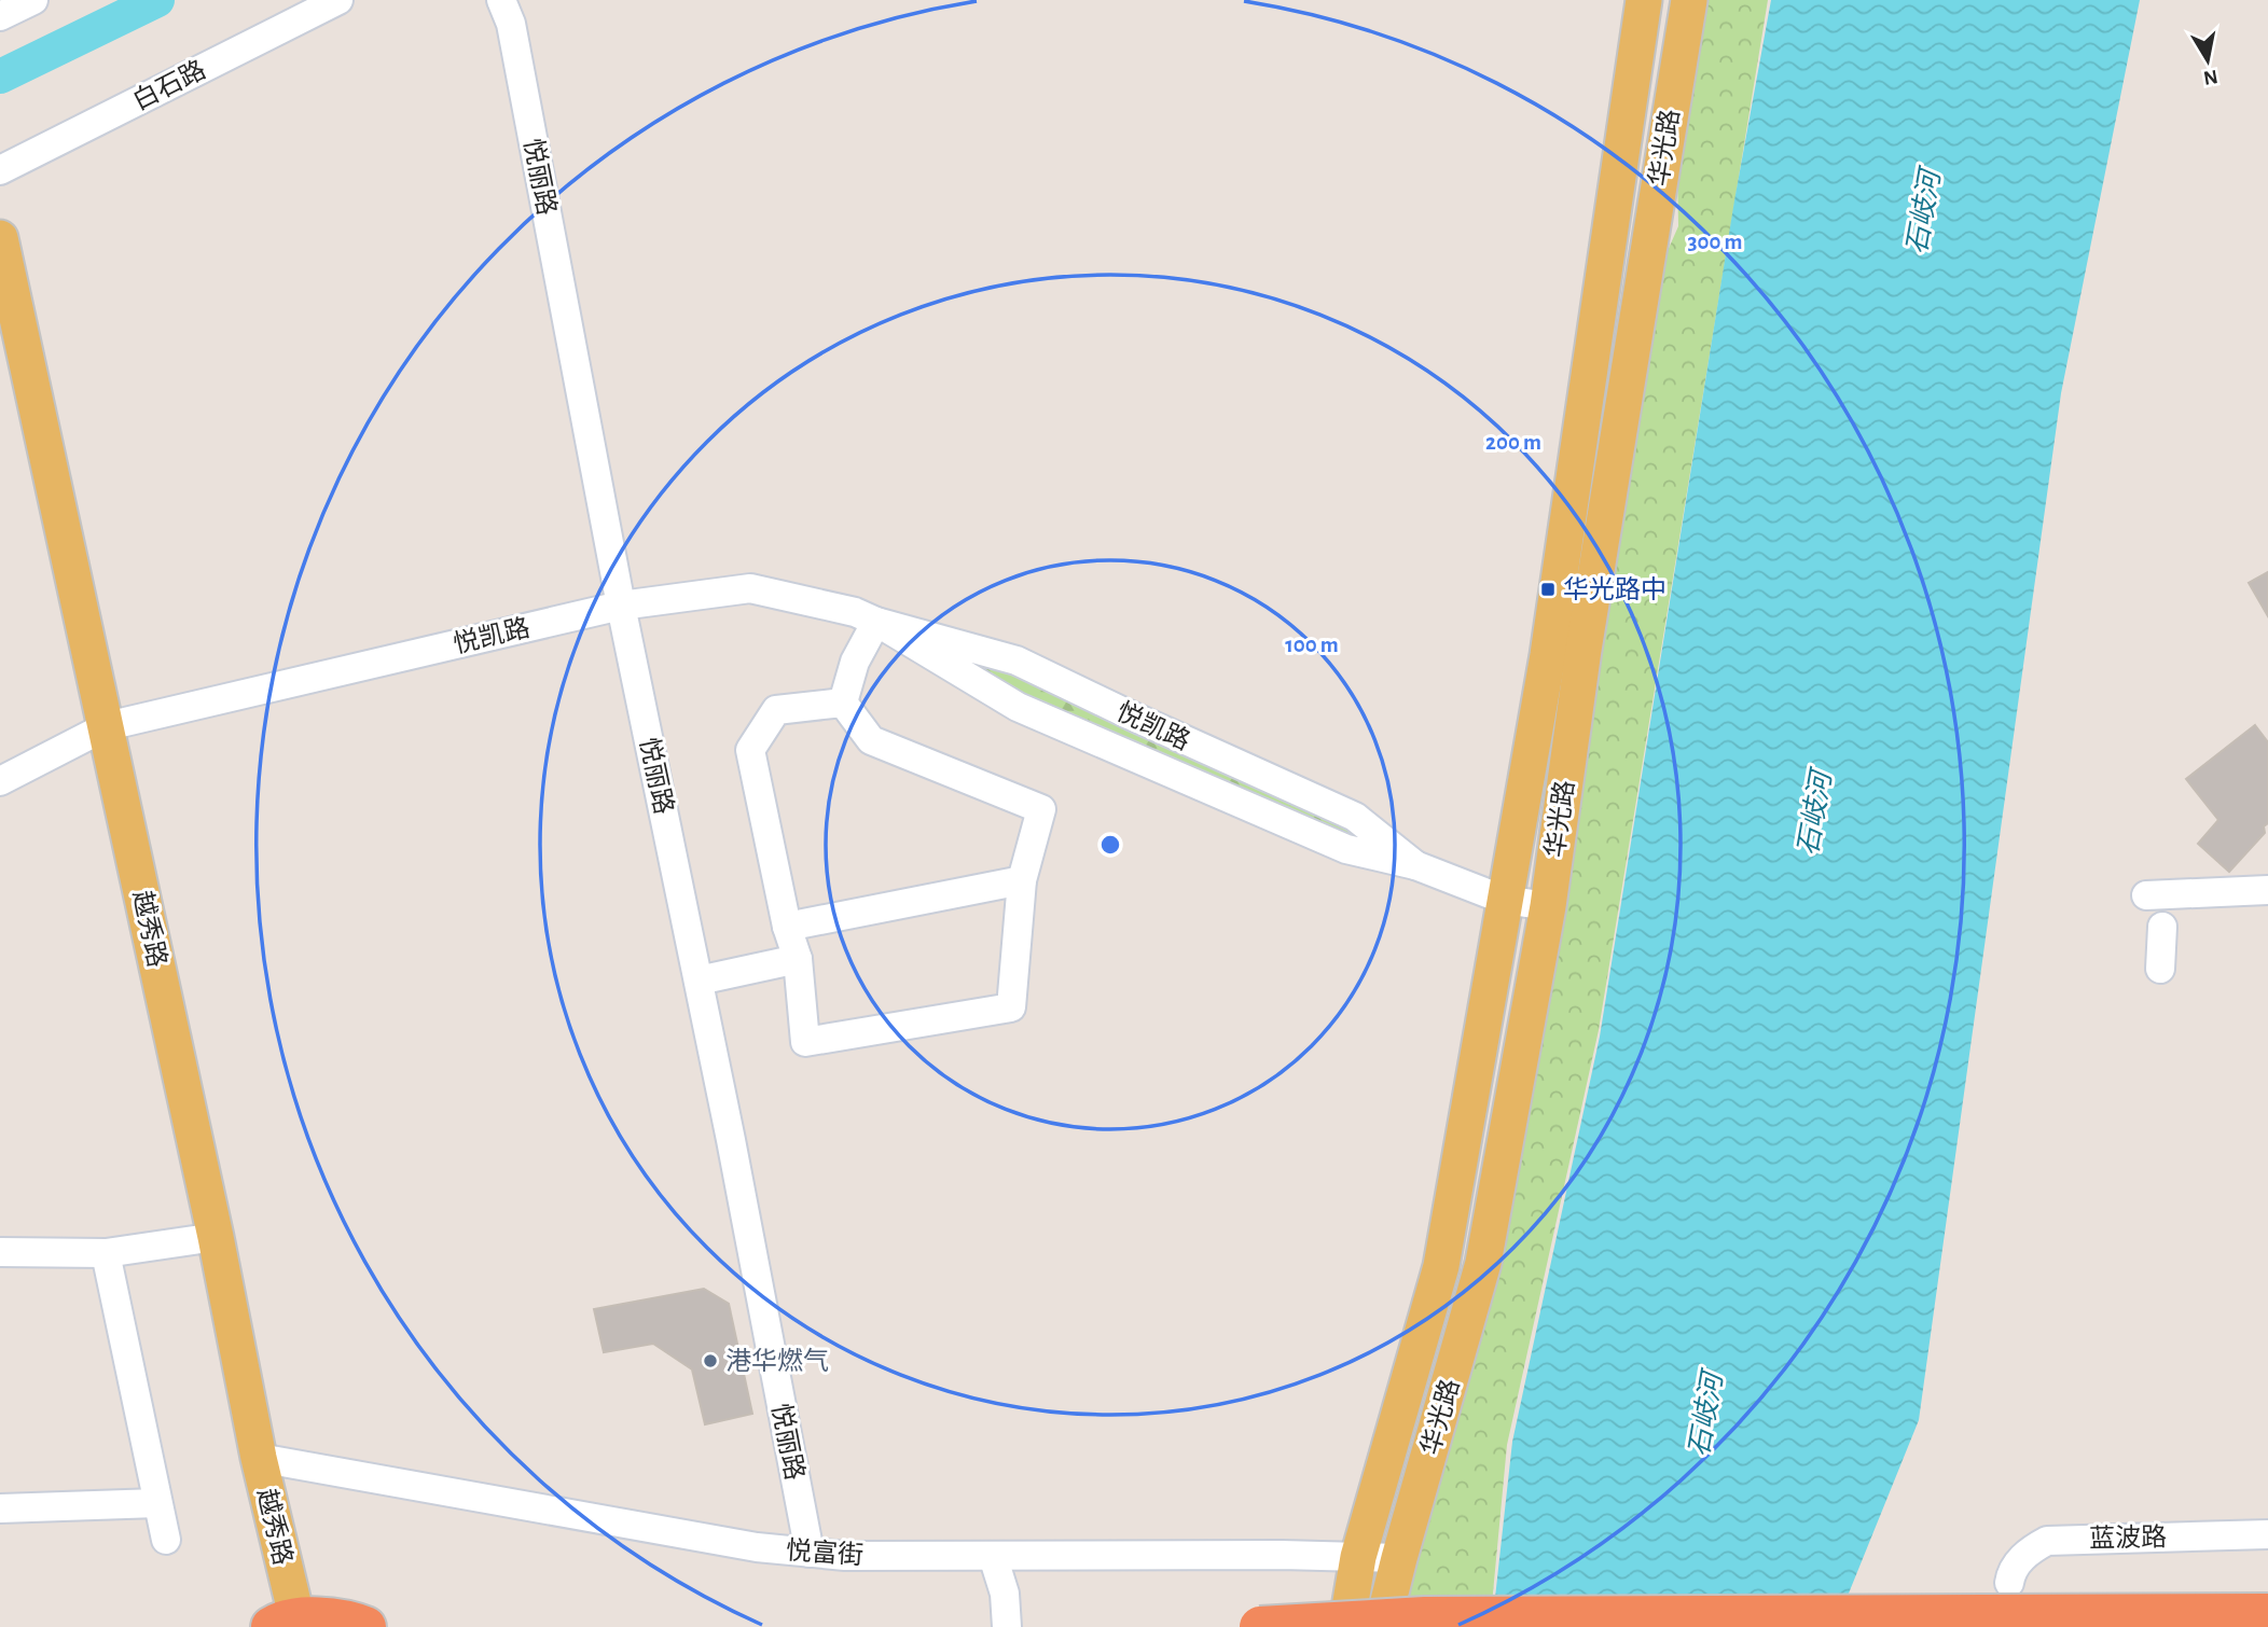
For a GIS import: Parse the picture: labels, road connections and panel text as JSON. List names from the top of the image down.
{
  "streets": {
    "main road": ["华光路", "越秀路"],
    "street": [
      "白石路",
      "悦丽路",
      "悦凯路",
      "蓝波路",
      "悦富街"
    ]
  },
  "crossings": [
    ["华光路", "悦凯路"],
    ["华光路", "悦富街"],
    ["悦丽路", "悦凯路"],
    ["悦丽路", "悦富街"],
    ["悦凯路", "越秀路"],
    ["越秀路", "悦富街"]
  ],
  "water": ["石岐河"],
  "places": {
    "transit": ["华光路中"],
    "other": ["港华燃气"]
  },
  "north": "bottom",
  "rings": ["300 m", "200 m", "100 m"]
}
